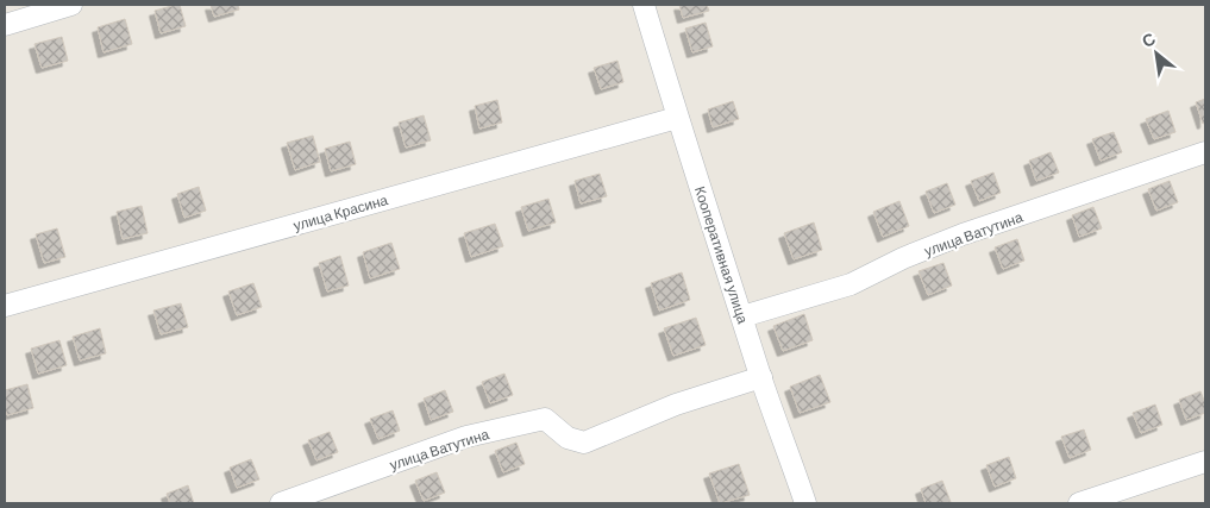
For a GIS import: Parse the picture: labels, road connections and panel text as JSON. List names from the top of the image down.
{
  "streets": {
    "street": ["улица Красина", "улица Ватутина", "Кооперативная улица"]
  },
  "crossings": [
    ["улица Красина", "Кооперативная улица"],
    ["улица Ватутина", "Кооперативная улица"]
  ],
  "north": "top left"
}
